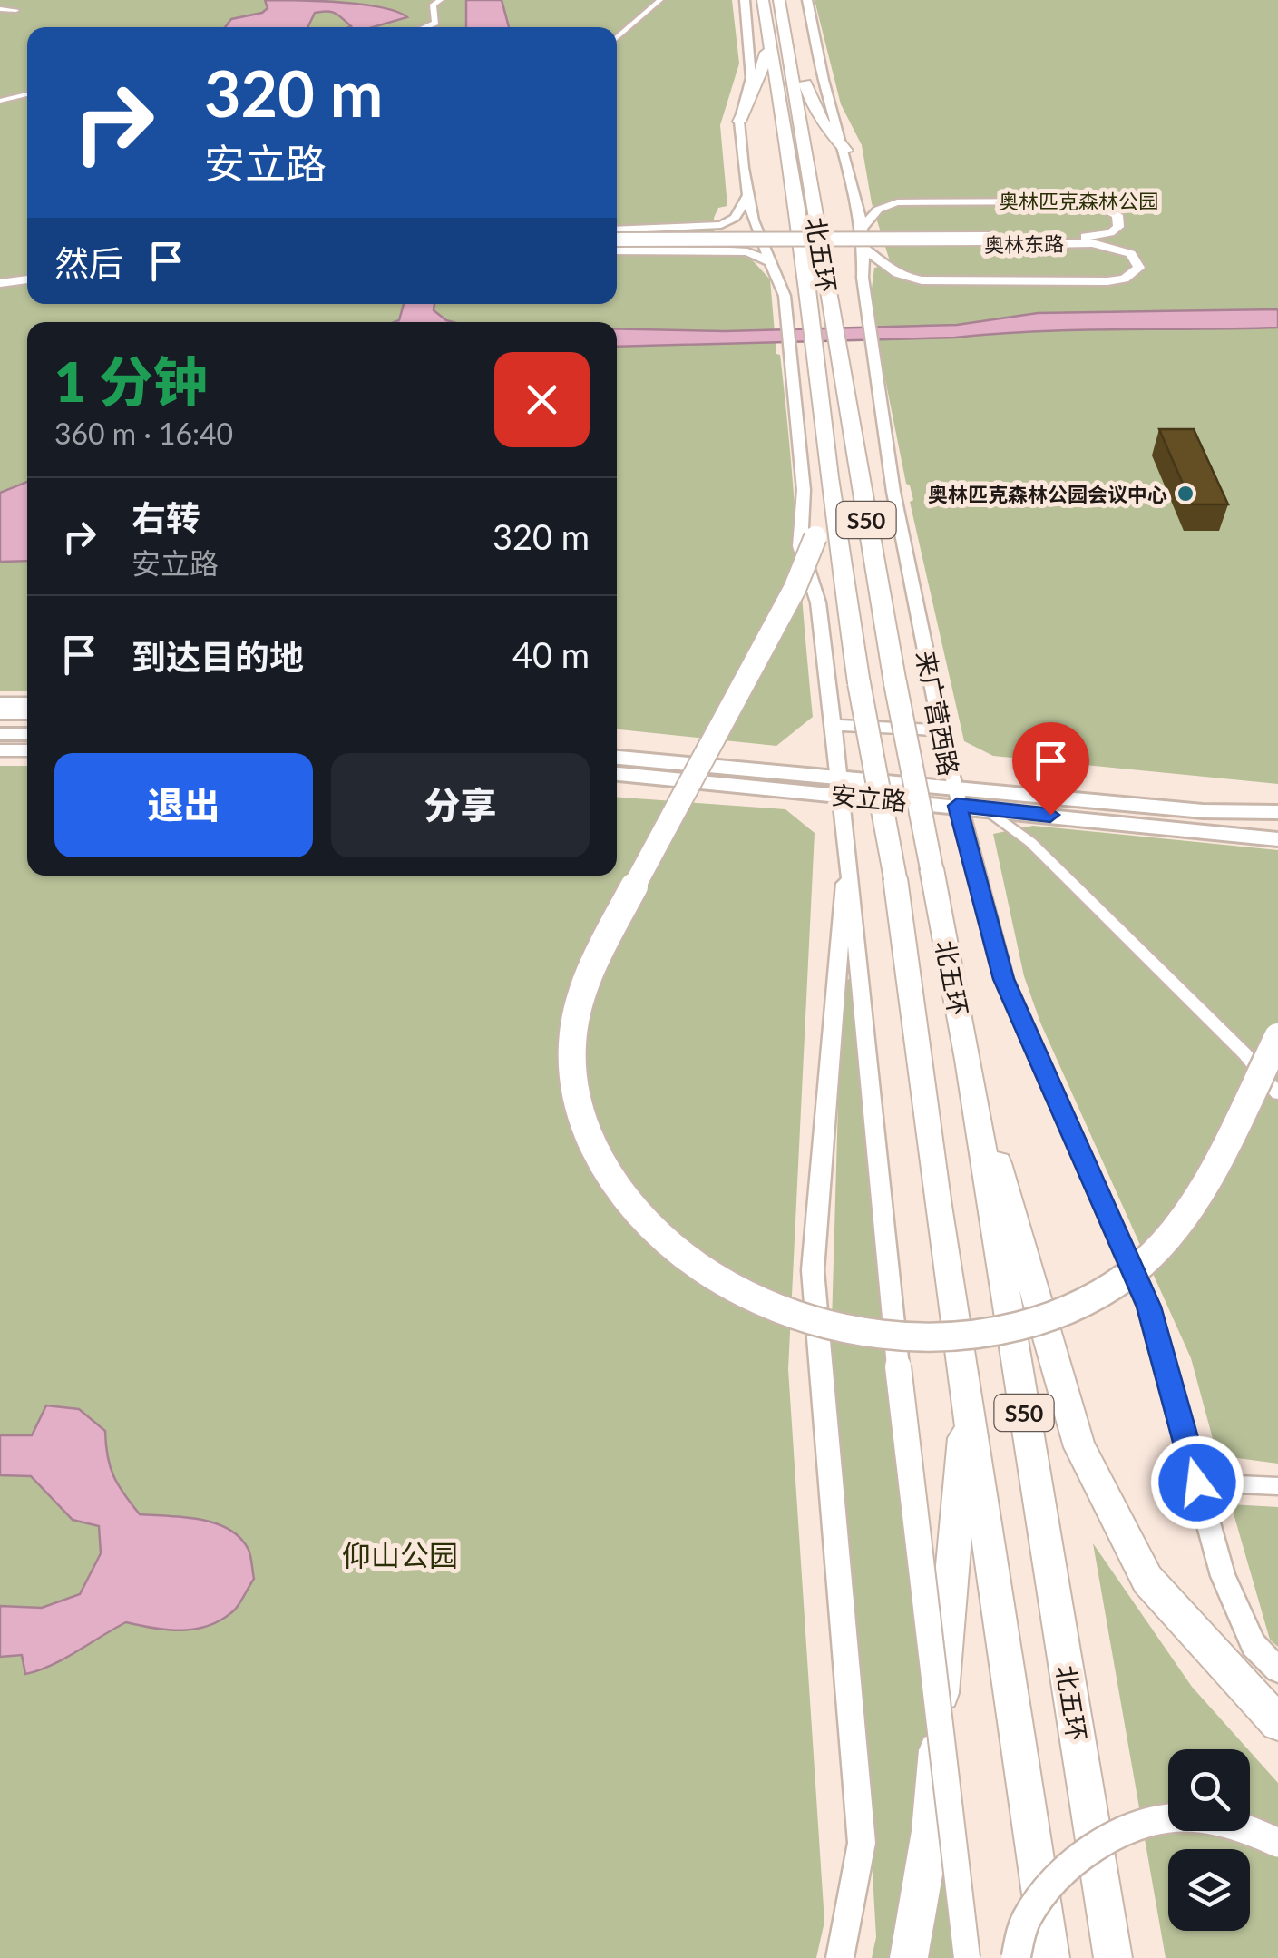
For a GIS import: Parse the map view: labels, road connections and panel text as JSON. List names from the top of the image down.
{
  "streets": {
    "highway": ["北五环", "S50"],
    "main road": ["安立路"],
    "street": ["奥林东路", "来广营西路"]
  },
  "crossings": [
    ["奥林东路", "来广营西路"],
    ["来广营西路", "安立路"]
  ],
  "parks": ["奥林匹克森林公园", "仰山公园"],
  "places": ["奥林匹克森林公园会议中心"],
  "page": {
    "turn": ["320 m", "安立路"],
    "then": "然后",
    "heading": ["1 分钟", "360 m · 16:40"],
    "list": [
      {
        "name": "右转",
        "note": "安立路",
        "value": "320 m"
      },
      {
        "name": "到达目的地",
        "value": "40 m"
      }
    ],
    "buttons": ["退出", "分享"]
  }
}
